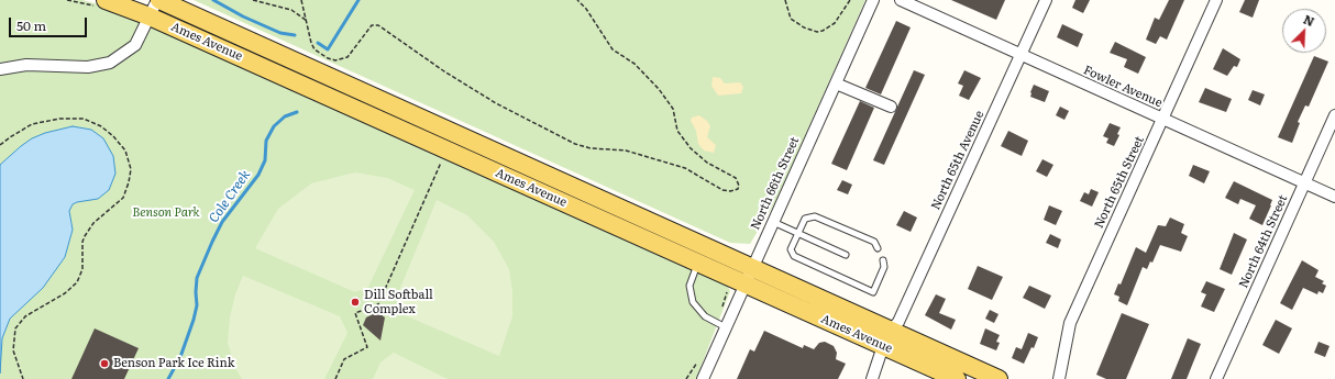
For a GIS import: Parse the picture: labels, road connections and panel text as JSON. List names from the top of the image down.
{
  "streets": {
    "main road": ["Ames Avenue"],
    "street": [
      "Fowler Avenue",
      "North 65th Avenue",
      "North 65th Street",
      "North 66th Street",
      "North 64th Street"
    ]
  },
  "crossings": [
    ["Ames Avenue", "North 65th Avenue"],
    ["Ames Avenue", "North 66th Street"],
    ["Fowler Avenue", "North 65th Avenue"],
    ["Fowler Avenue", "North 65th Street"],
    ["Fowler Avenue", "North 64th Street"]
  ],
  "water": ["Cole Creek"],
  "parks": ["Benson Park"],
  "places": ["Dill Softball Complex", "Benson Park Ice Rink"],
  "scale_bar": "50 m",
  "north": "top right"
}
